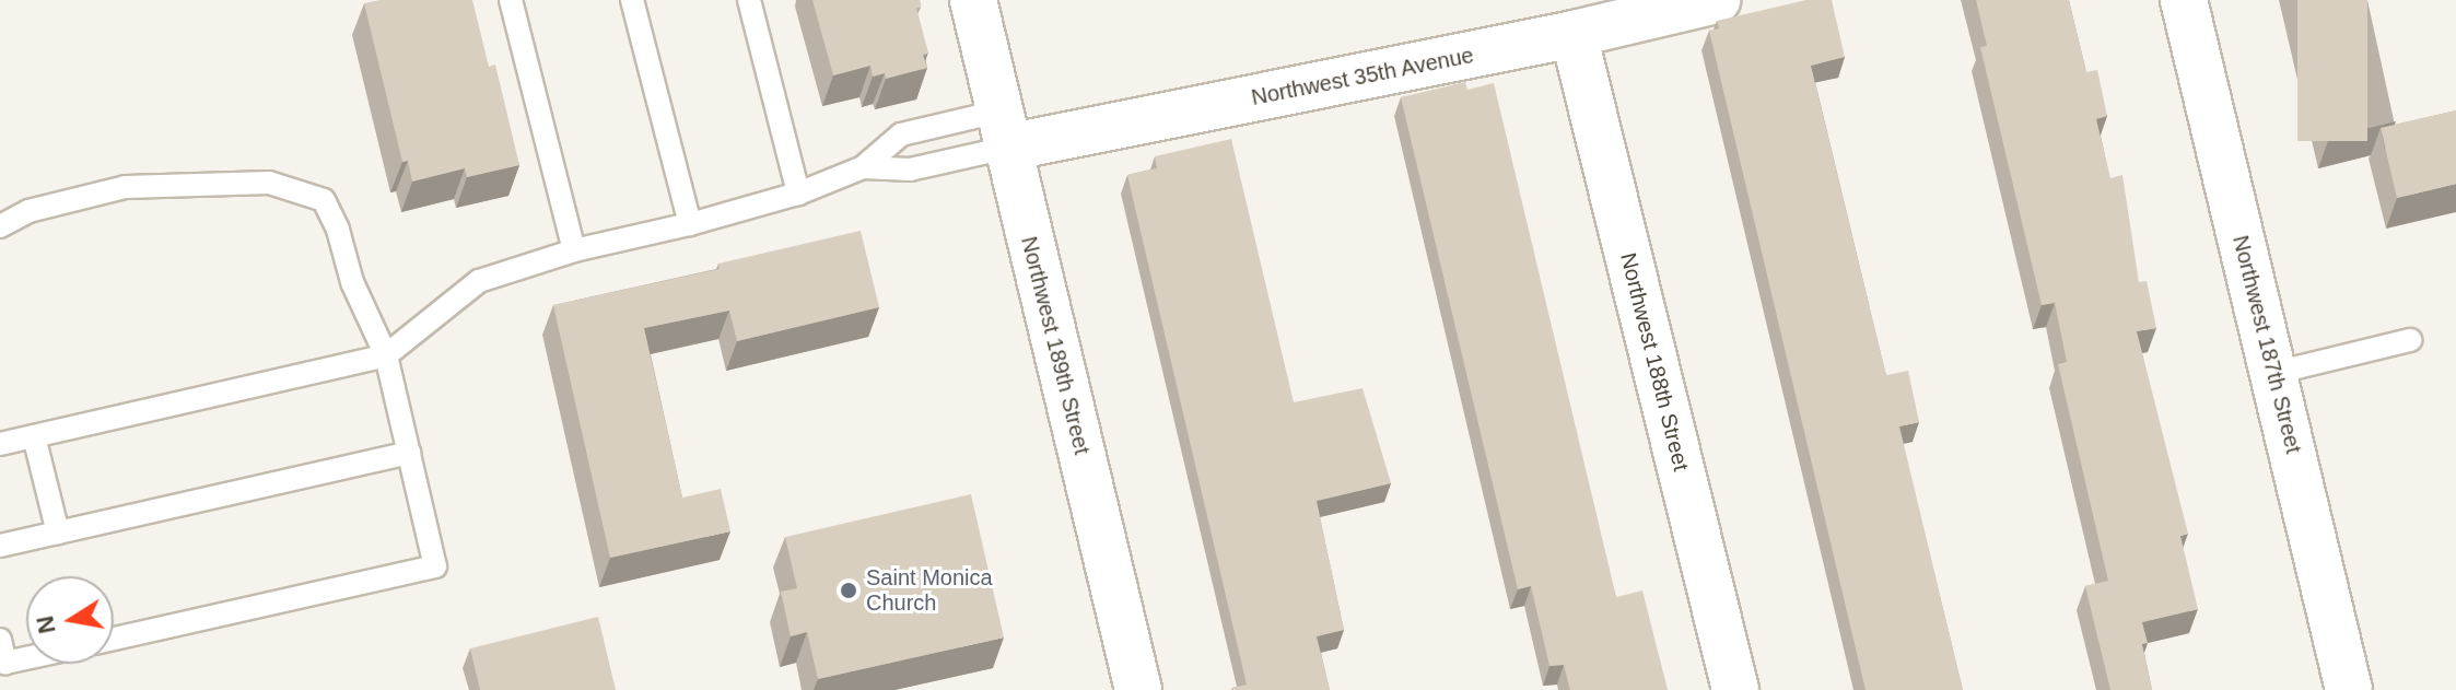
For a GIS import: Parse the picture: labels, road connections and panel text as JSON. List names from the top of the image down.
{
  "streets": {
    "street": [
      "Northwest 35th Avenue",
      "Northwest 187th Street",
      "Northwest 189th Street",
      "Northwest 188th Street"
    ]
  },
  "crossings": [
    ["Northwest 35th Avenue", "Northwest 189th Street"],
    ["Northwest 35th Avenue", "Northwest 188th Street"]
  ],
  "places": ["Saint Monica Church"],
  "north": "left"
}
